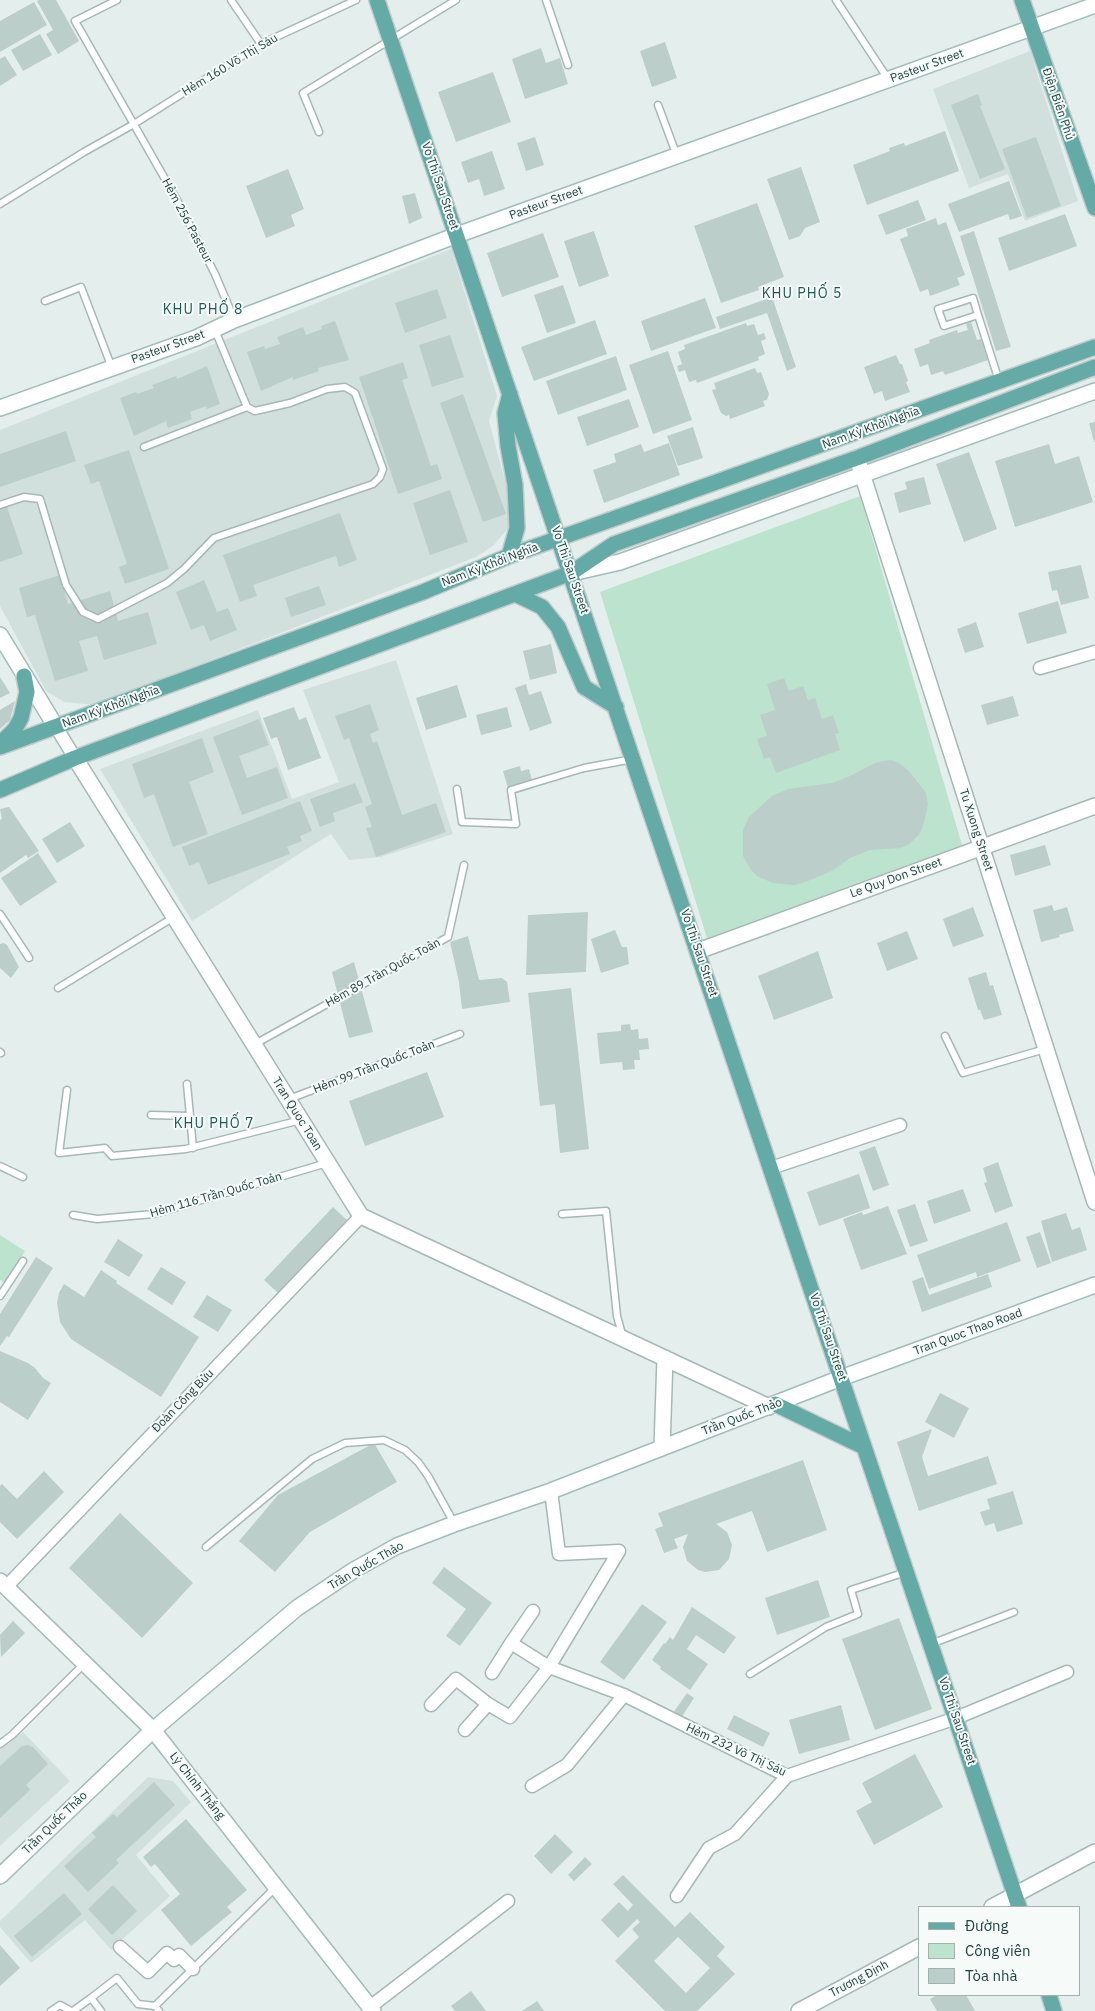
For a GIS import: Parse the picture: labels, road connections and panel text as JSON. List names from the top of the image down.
{
  "streets": {
    "main road": [
      "Pasteur Street",
      "Điện Biên Phủ",
      "Vo Thi Sau Street",
      "Nam Kỳ Khởi Nghĩa",
      "Tu Xuong Street",
      "Le Quy Don Street",
      "Tran Quoc Toan",
      "Tran Quoc Thao Road",
      "Trần Quốc Thảo",
      "Lý Chính Thắng",
      "Trương Định"
    ],
    "street": ["Đoàn Công Bửu", "Hẻm 232 Võ Thị Sáu"],
    "lane": [
      "Hẻm 160 Võ Thị Sáu",
      "Hẻm 256 Pasteur",
      "Hẻm 89 Trần Quốc Toản",
      "Hẻm 99 Trần Quốc Toản",
      "Hẻm 116 Trần Quốc Toản"
    ]
  },
  "crossings": [
    ["Hẻm 160 Võ Thị Sáu", "Hẻm 256 Pasteur"],
    ["Pasteur Street", "Điện Biên Phủ"],
    ["Pasteur Street", "Vo Thi Sau Street"],
    ["Pasteur Street", "Hẻm 256 Pasteur"],
    ["Vo Thi Sau Street", "Nam Kỳ Khởi Nghĩa"],
    ["Vo Thi Sau Street", "Le Quy Don Street"],
    ["Vo Thi Sau Street", "Tran Quoc Thao Road"],
    ["Vo Thi Sau Street", "Trần Quốc Thảo"],
    ["Vo Thi Sau Street", "Hẻm 232 Võ Thị Sáu"],
    ["Nam Kỳ Khởi Nghĩa", "Tu Xuong Street"],
    ["Nam Kỳ Khởi Nghĩa", "Tran Quoc Toan"],
    ["Tu Xuong Street", "Le Quy Don Street"],
    ["Hẻm 89 Trần Quốc Toản", "Tran Quoc Toan"],
    ["Hẻm 99 Trần Quốc Toản", "Tran Quoc Toan"],
    ["Tran Quoc Toan", "Hẻm 116 Trần Quốc Toản"],
    ["Tran Quoc Toan", "Đoàn Công Bửu"],
    ["Tran Quoc Thao Road", "Trần Quốc Thảo"],
    ["Đoàn Công Bửu", "Lý Chính Thắng"],
    ["Trần Quốc Thảo", "Lý Chính Thắng"]
  ],
  "districts": ["KHU PHỐ 5", "KHU PHỐ 8", "KHU PHỐ 7"],
  "legend": ["Đường", "Công viên", "Tòa nhà"]
}
